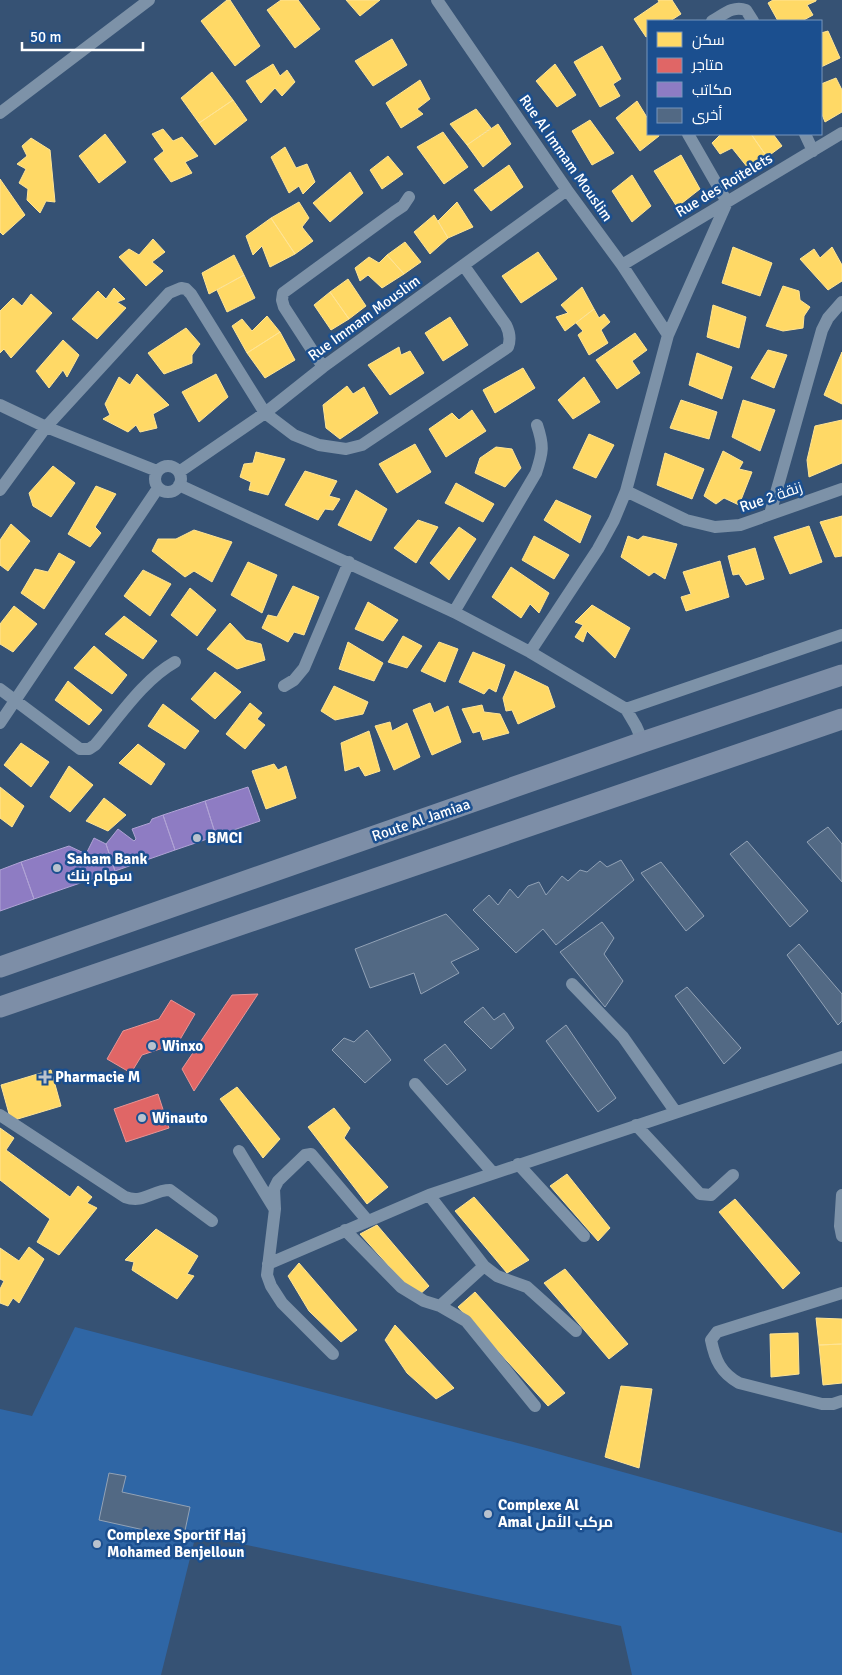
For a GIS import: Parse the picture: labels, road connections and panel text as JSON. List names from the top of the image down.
{
  "streets": {
    "main road": ["Route Al Jamiaa"],
    "street": [
      "Rue Al Immam Mouslim",
      "Rue des Roitelets",
      "Rue Immam Mouslim",
      "Rue 2 زنقة"
    ]
  },
  "crossings": [
    ["Rue Al Immam Mouslim", "Rue des Roitelets"],
    ["Rue Al Immam Mouslim", "Rue Immam Mouslim"]
  ],
  "places": {
    "other": [
      "BMCI",
      "Saham Bank سهام بنك",
      "Winxo",
      "Winauto",
      "Complexe Al Amal مركب الأمل",
      "Complexe Sportif Haj Mohamed Benjelloun"
    ],
    "health": ["Pharmacie M"]
  },
  "legend": [
    "سكن",
    "متاجر",
    "مكاتب",
    "أخرى"
  ],
  "scale_bar": "50 m"
}
